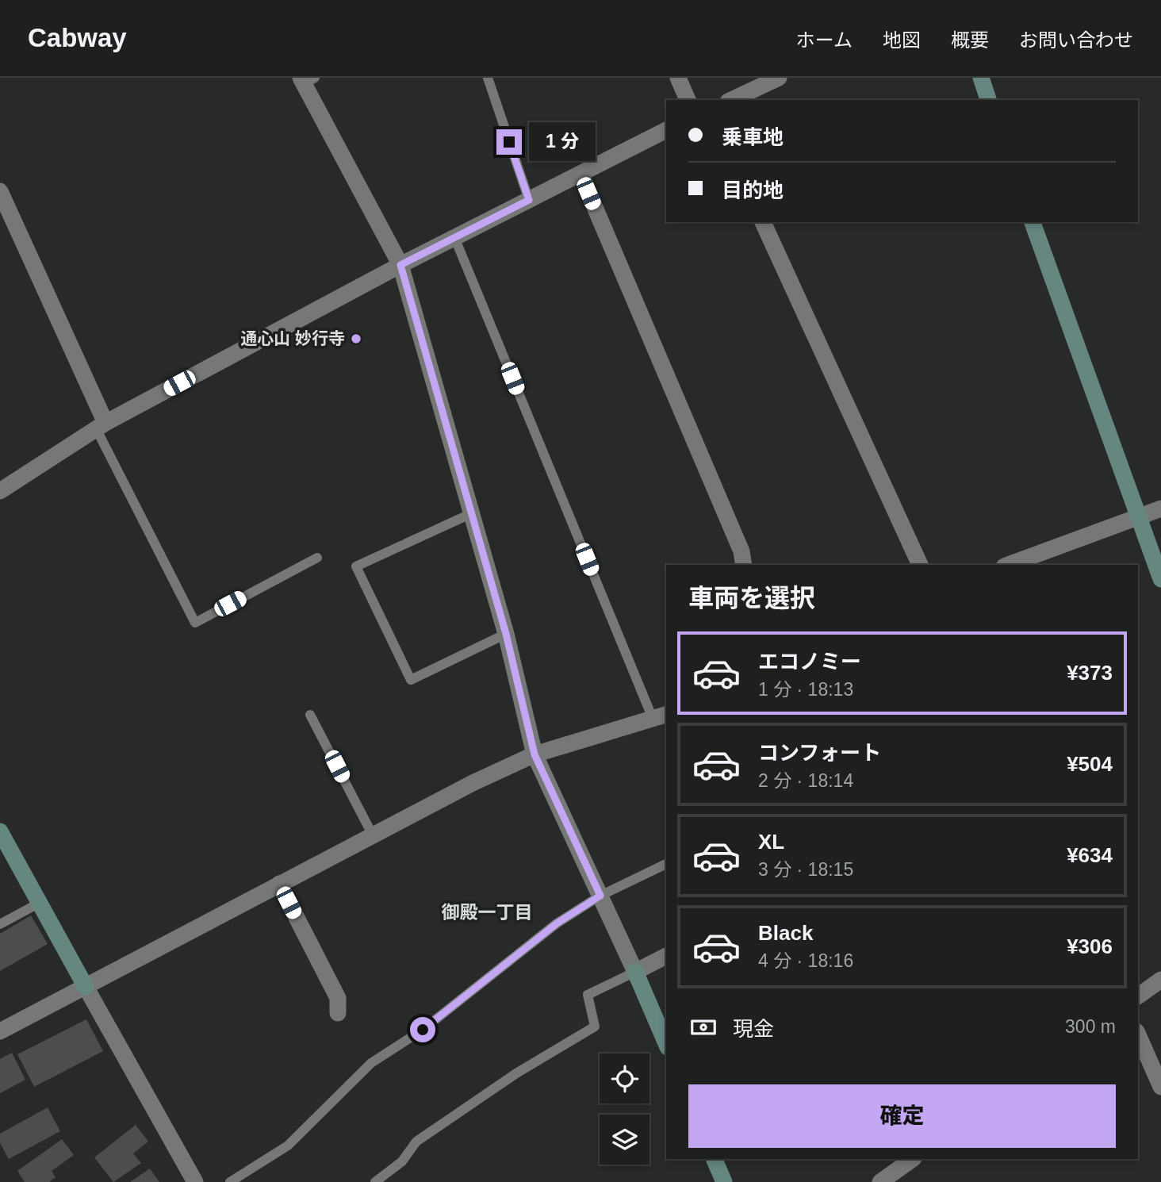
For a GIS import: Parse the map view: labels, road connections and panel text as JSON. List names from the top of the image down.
{
  "districts": ["御殿一丁目"],
  "places": ["通心山 妙行寺"],
  "page": {
    "header": "Cabway",
    "nav": [
      "ホーム",
      "地図",
      "概要",
      "お問い合わせ"
    ],
    "banner": ["乗車地", "目的地"],
    "bubble": "1 分",
    "heading": "車両を選択",
    "list": [
      {
        "name": "エコノミー",
        "note": "1 分 · 18:13",
        "value": "¥373"
      },
      {
        "name": "コンフォート",
        "note": "2 分 · 18:14",
        "value": "¥504"
      },
      {
        "name": "XL",
        "note": "3 分 · 18:15",
        "value": "¥634"
      },
      {
        "name": "Black",
        "note": "4 分 · 18:16",
        "value": "¥306"
      }
    ],
    "pay": ["現金", "300 m"],
    "buttons": "確定"
  }
}
